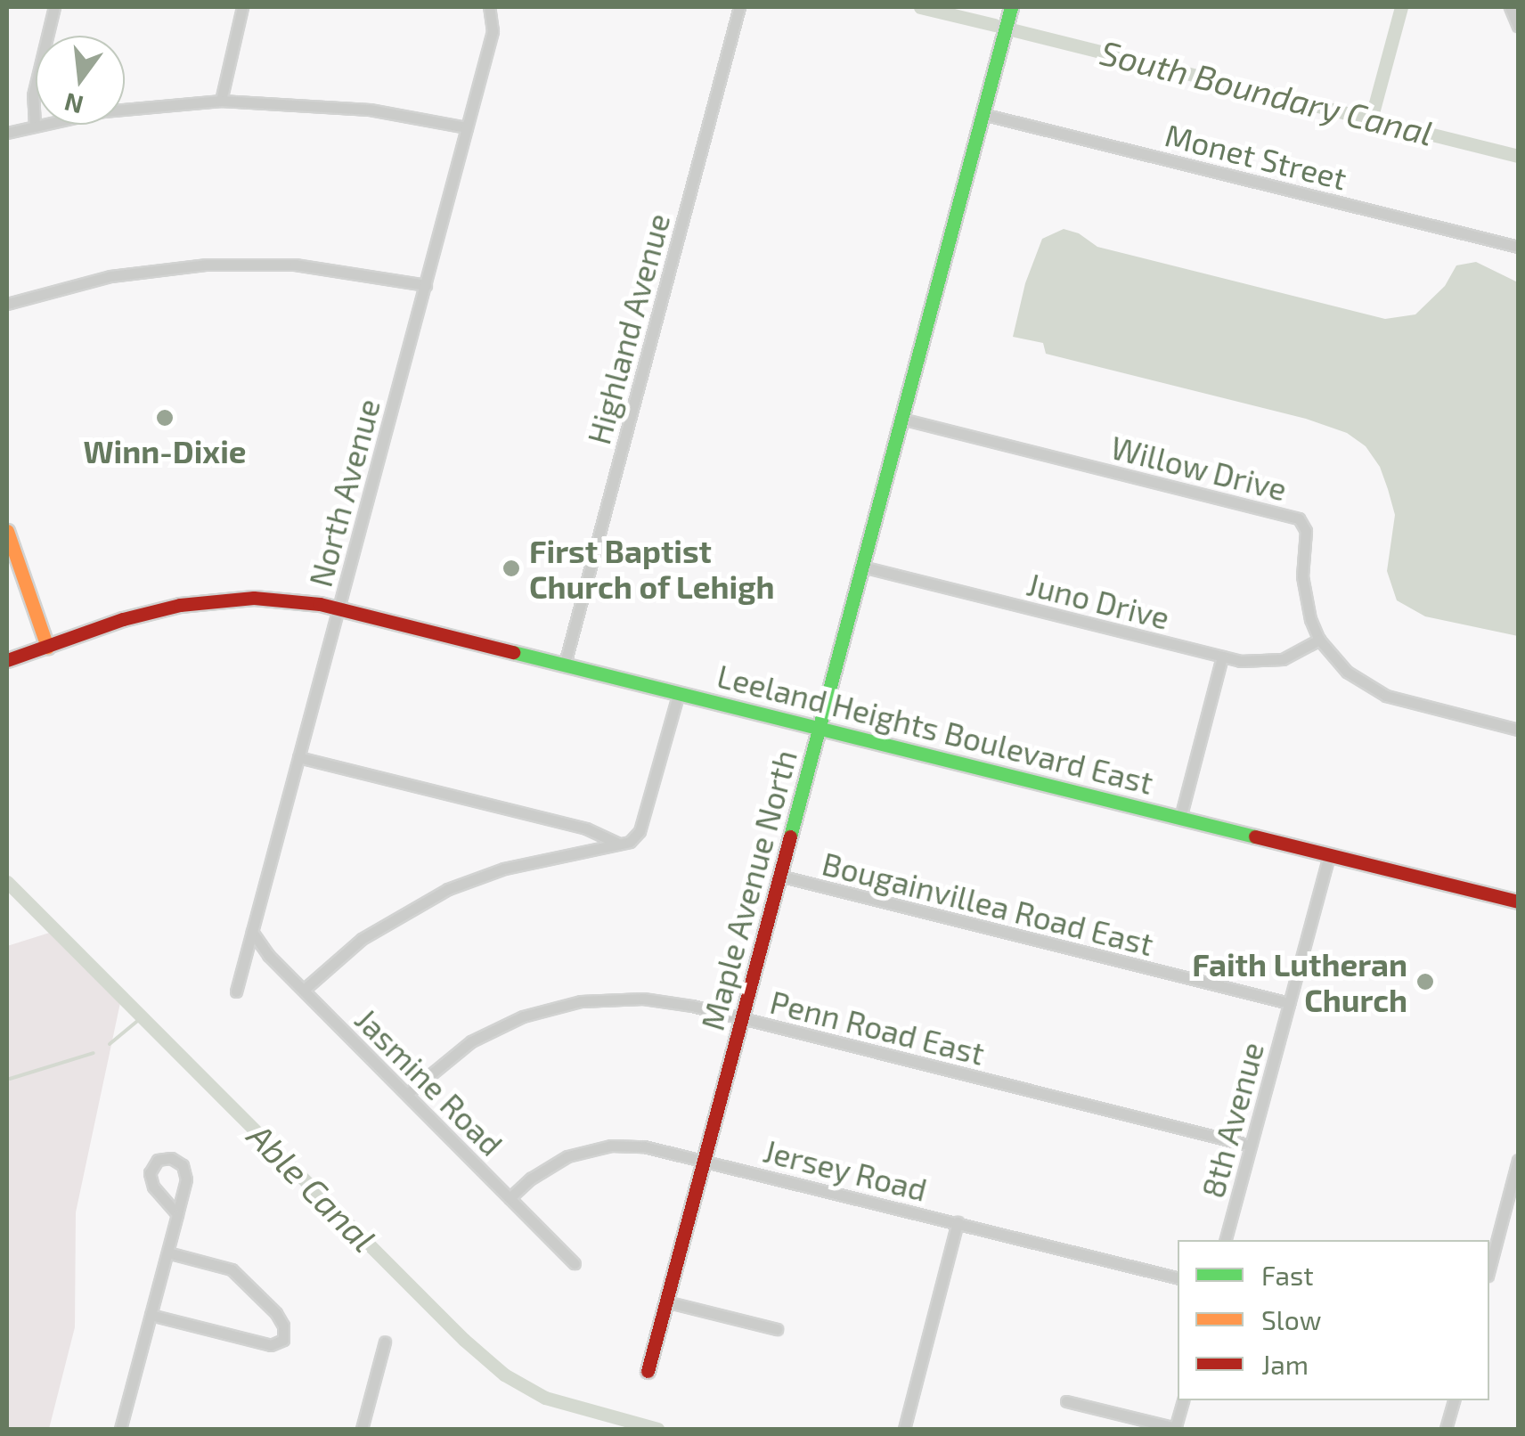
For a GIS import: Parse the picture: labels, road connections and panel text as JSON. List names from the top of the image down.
{
  "streets": {
    "main road": ["Leeland Heights Boulevard East", "Maple Avenue North"],
    "street": [
      "Monet Street",
      "Highland Avenue",
      "Willow Drive",
      "North Avenue",
      "Juno Drive",
      "Bougainvillea Road East",
      "Penn Road East",
      "Jasmine Road",
      "8th Avenue",
      "Jersey Road"
    ]
  },
  "crossings": [
    ["Monet Street", "Maple Avenue North"],
    ["Highland Avenue", "Leeland Heights Boulevard East"],
    ["Willow Drive", "Juno Drive"],
    ["Willow Drive", "Maple Avenue North"],
    ["North Avenue", "Leeland Heights Boulevard East"],
    ["North Avenue", "Jasmine Road"],
    ["Juno Drive", "Maple Avenue North"],
    ["Leeland Heights Boulevard East", "Maple Avenue North"],
    ["Leeland Heights Boulevard East", "8th Avenue"],
    ["Maple Avenue North", "Bougainvillea Road East"],
    ["Maple Avenue North", "Penn Road East"],
    ["Maple Avenue North", "Jersey Road"],
    ["Bougainvillea Road East", "8th Avenue"],
    ["Penn Road East", "Jasmine Road"],
    ["Penn Road East", "8th Avenue"],
    ["Jasmine Road", "Jersey Road"]
  ],
  "water": ["South Boundary Canal", "Able Canal"],
  "places": ["Winn-Dixie", "First Baptist Church of Lehigh", "Faith Lutheran Church"],
  "legend": ["Fast", "Slow", "Jam"],
  "north": "bottom"
}
